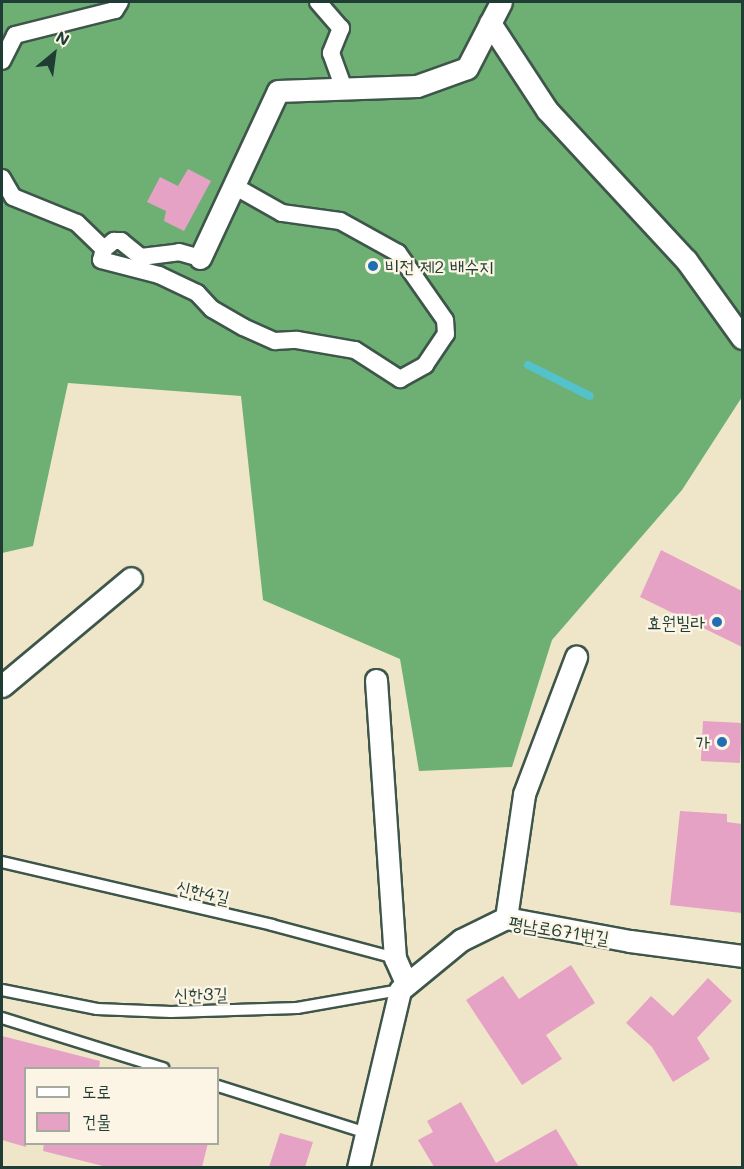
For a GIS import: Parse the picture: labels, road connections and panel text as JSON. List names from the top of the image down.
{
  "streets": {
    "street": ["평남로671번길"],
    "lane": ["신한4길", "신한3길"]
  },
  "crossings": [
    ["평남로671번길", "신한3길"]
  ],
  "places": ["비전 제2 배수지", "효원빌라", "가"],
  "legend": ["도로", "건물"],
  "north": "top right"
}
